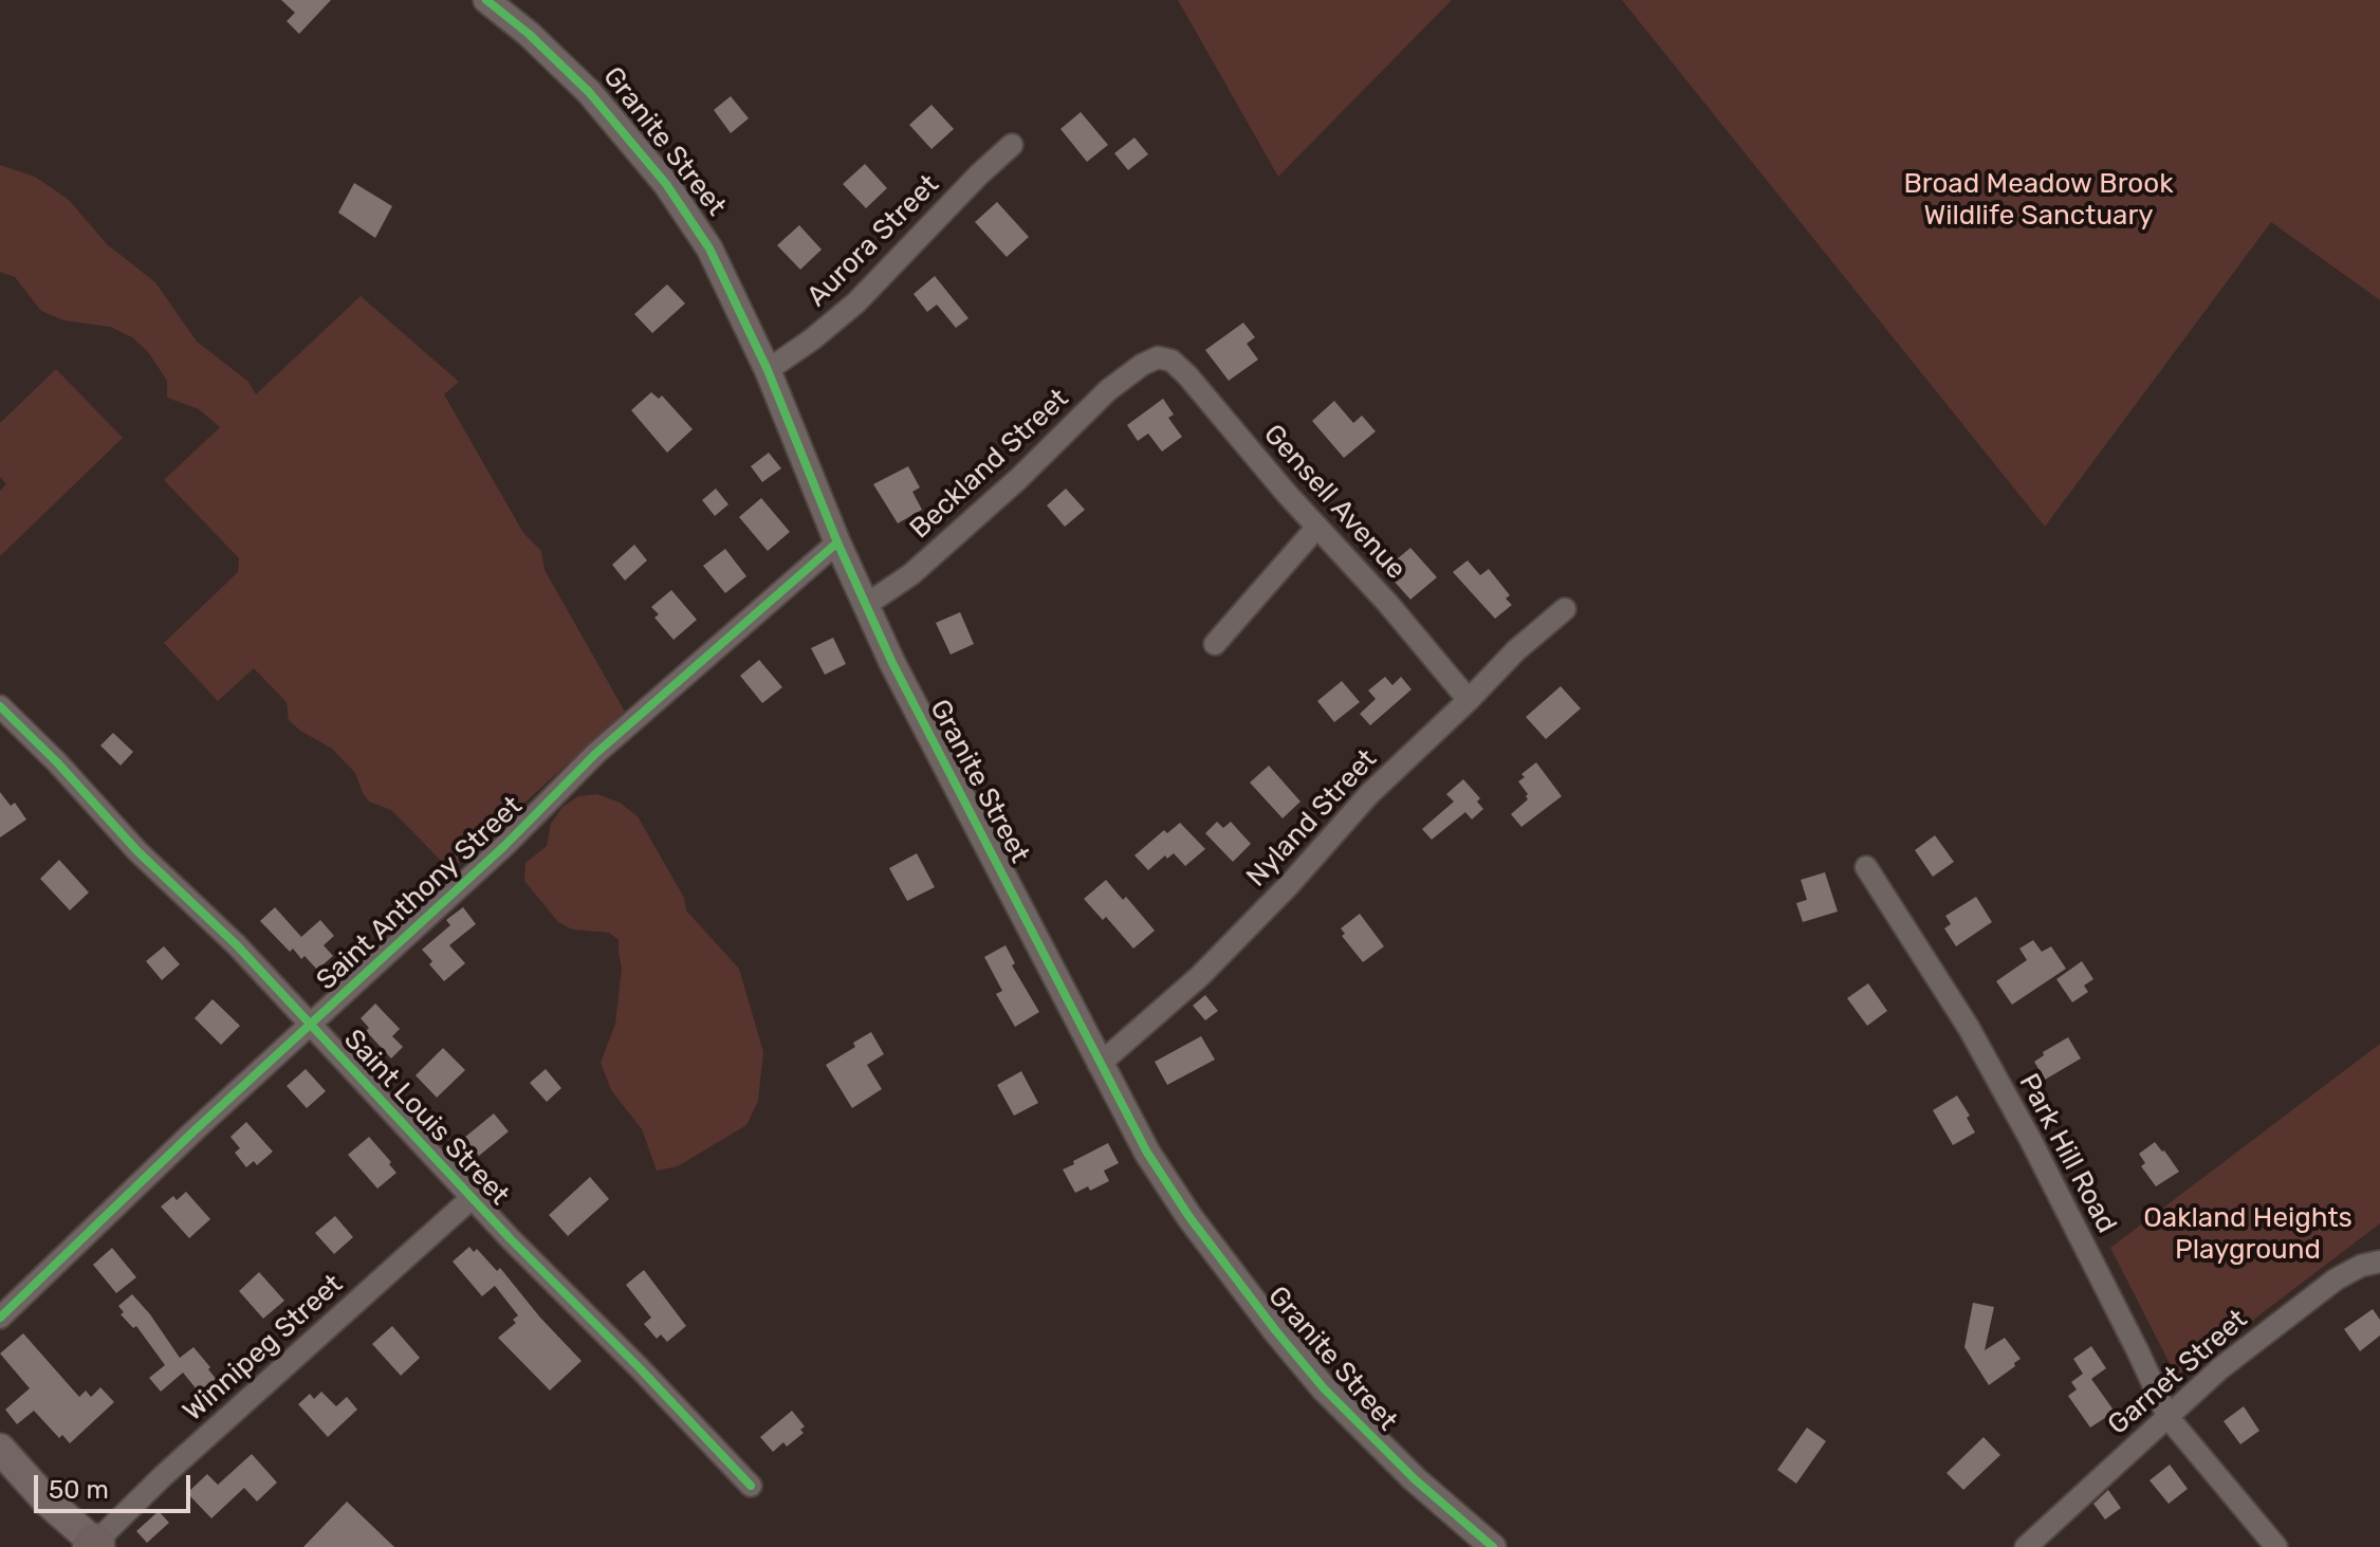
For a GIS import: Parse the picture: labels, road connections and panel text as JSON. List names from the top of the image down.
{
  "streets": {
    "street": [
      "Granite Street",
      "Aurora Street",
      "Beckland Street",
      "Gensell Avenue",
      "Nyland Street",
      "Saint Anthony Street",
      "Saint Louis Street",
      "Park Hill Road",
      "Winnipeg Street",
      "Garnet Street"
    ]
  },
  "crossings": [
    ["Granite Street", "Aurora Street"],
    ["Granite Street", "Beckland Street"],
    ["Granite Street", "Nyland Street"],
    ["Granite Street", "Saint Anthony Street"],
    ["Beckland Street", "Gensell Avenue"],
    ["Gensell Avenue", "Nyland Street"],
    ["Saint Anthony Street", "Saint Louis Street"],
    ["Saint Louis Street", "Winnipeg Street"],
    ["Park Hill Road", "Garnet Street"]
  ],
  "parks": ["Broad Meadow Brook Wildlife Sanctuary", "Oakland Heights Playground"],
  "scale_bar": "50 m"
}
